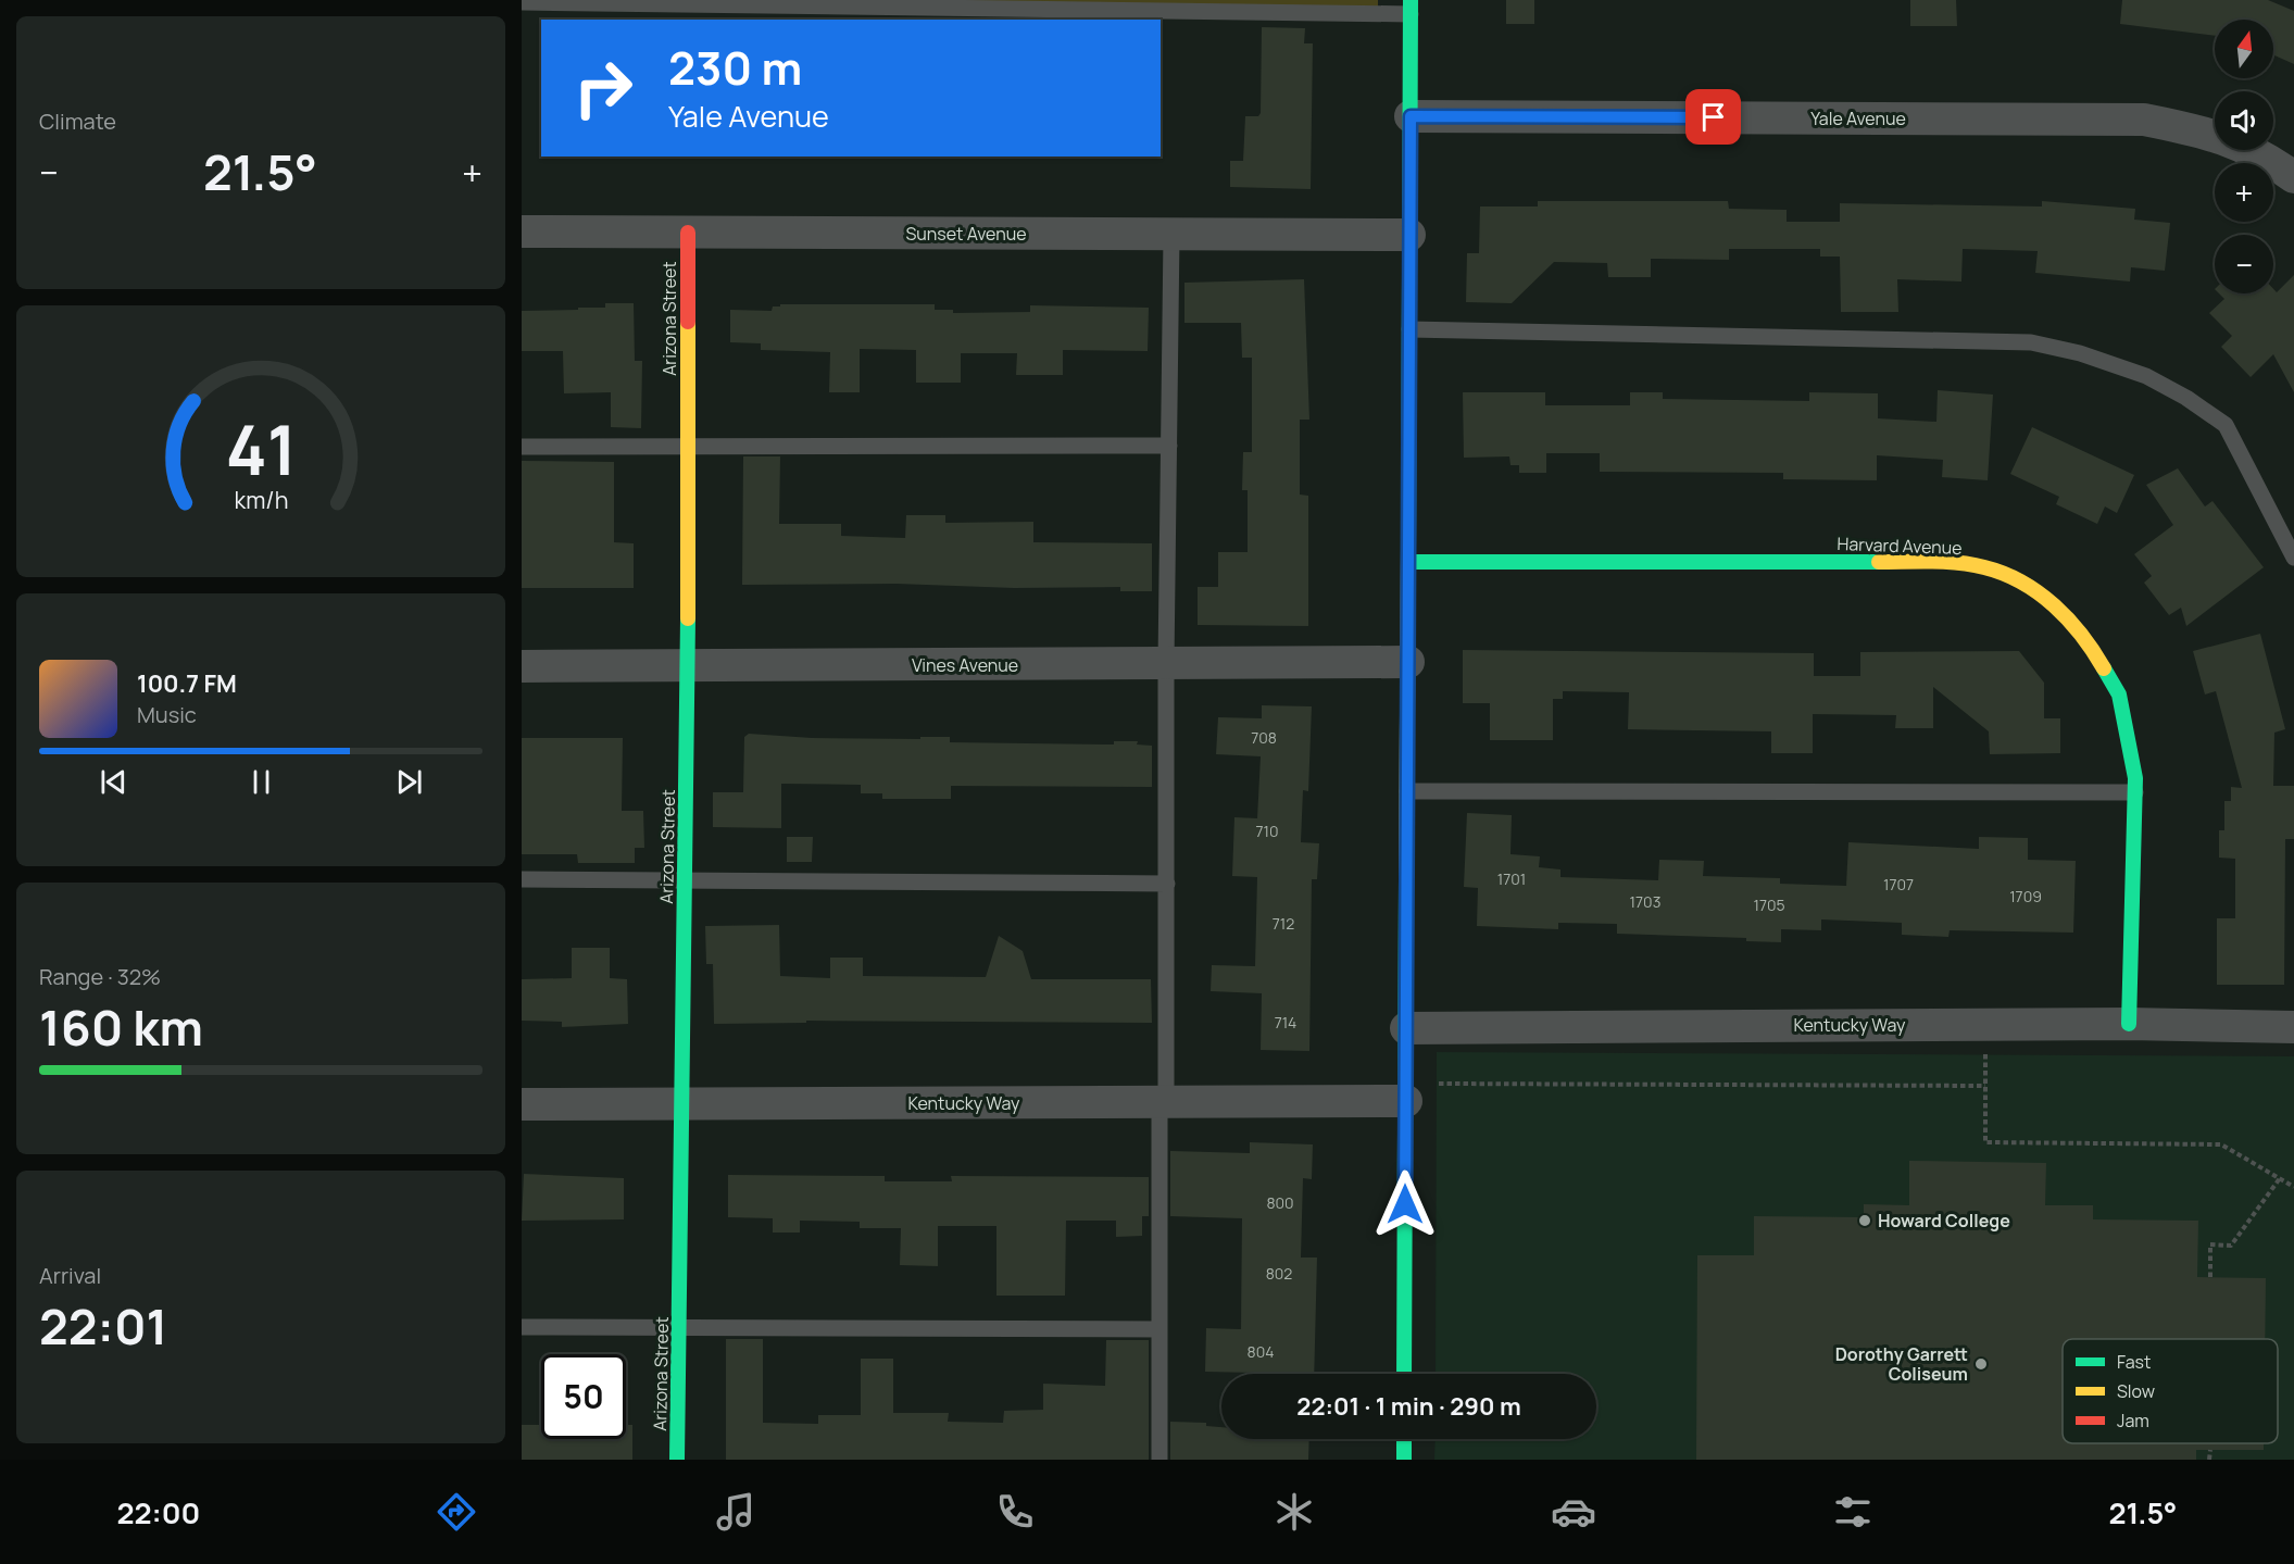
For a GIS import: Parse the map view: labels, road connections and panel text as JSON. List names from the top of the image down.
{
  "streets": {
    "street": [
      "Yale Avenue",
      "Sunset Avenue",
      "Arizona Street",
      "Harvard Avenue",
      "Vines Avenue",
      "Kentucky Way"
    ]
  },
  "crossings": [
    ["Sunset Avenue", "Arizona Street"],
    ["Arizona Street", "Vines Avenue"],
    ["Arizona Street", "Kentucky Way"],
    ["Harvard Avenue", "Kentucky Way"]
  ],
  "places": ["Howard College", "Dorothy Garrett Coliseum"],
  "house_numbers": [
    "708",
    "710",
    "1701",
    "1707",
    "1709",
    "1703",
    "1705",
    "712",
    "714",
    "800",
    "802",
    "804"
  ],
  "legend": ["Fast", "Slow", "Jam"],
  "north": "top",
  "page": {
    "tile": [
      "Climate",
      ["Range · 32%", "160 km"],
      ["Arrival", "22:01"]
    ],
    "map_buttons": ["+", "−"],
    "turn": ["230 m", "Yale Avenue"],
    "heat": ["−", "21.5°", "+"],
    "song": ["100.7 FM", "Music"],
    "limit": "50",
    "trip": "22:01 · 1 min · 290 m",
    "tabs": ["22:00", "21.5°"],
    "gauge": ["41", "km/h"]
  }
}
